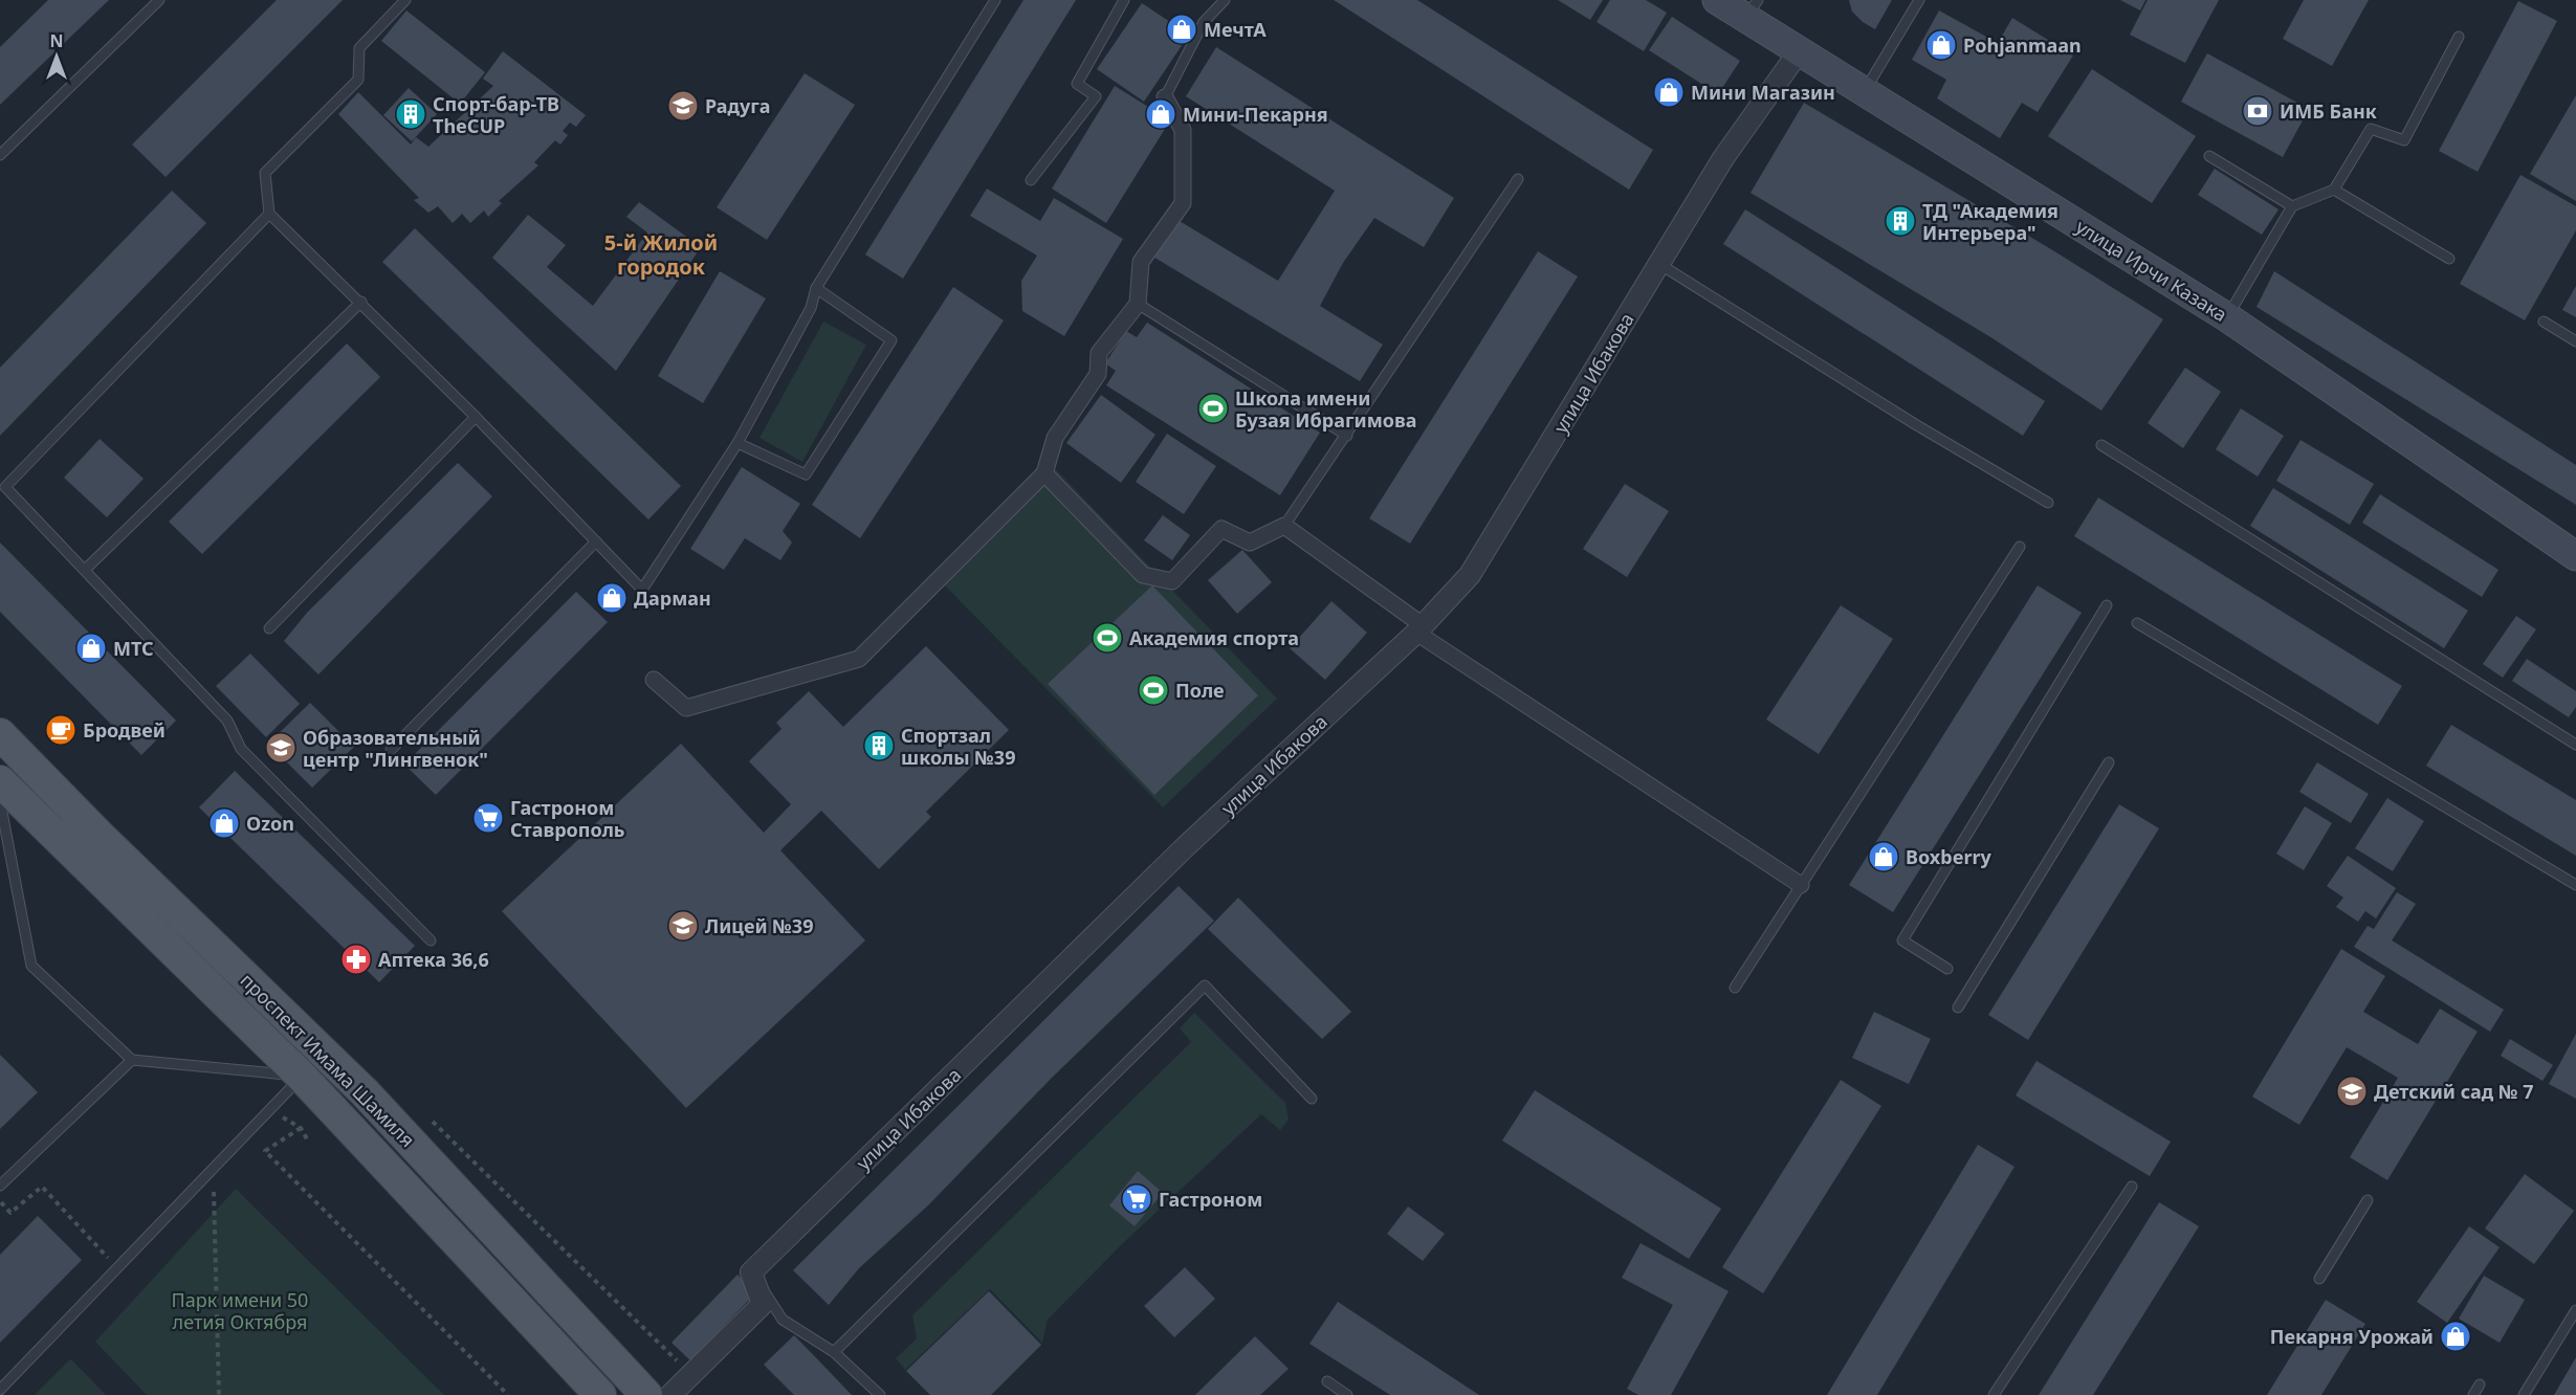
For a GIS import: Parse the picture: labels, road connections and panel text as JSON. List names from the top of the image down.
{
  "streets": {
    "main road": ["улица Ирчи Казака", "проспект Имама Шамиля"],
    "street": ["улица Ибакова"]
  },
  "crossings": [
    ["улица Ирчи Казака", "улица Ибакова"]
  ],
  "districts": ["5-й Жилой городок"],
  "parks": ["Парк имени 50 летия Октября"],
  "places": {
    "shop": [
      "МечтА",
      "Pohjanmaan",
      "Мини Магазин",
      "Мини-Пекарня",
      "Дарман",
      "МТС",
      "Ozon",
      "Boxberry",
      "Пекарня Урожай"
    ],
    "school or university": [
      "Радуга",
      "Образовательный центр \"Лингвенок\"",
      "Лицей №39",
      "Детский сад № 7"
    ],
    "bank": ["ИМБ Банк"],
    "building": ["Спорт-бар-ТВ TheCUP", "ТД \"Академия Интерьера\"", "Спортзал школы №39"],
    "sports": ["Школа имени Бузая Ибрагимова", "Академия спорта", "Поле"],
    "cafe": ["Бродвей"],
    "supermarket": ["Гастроном Ставрополь", "Гастроном"],
    "pharmacy": ["Аптека 36,6"]
  },
  "north": "top"
}
